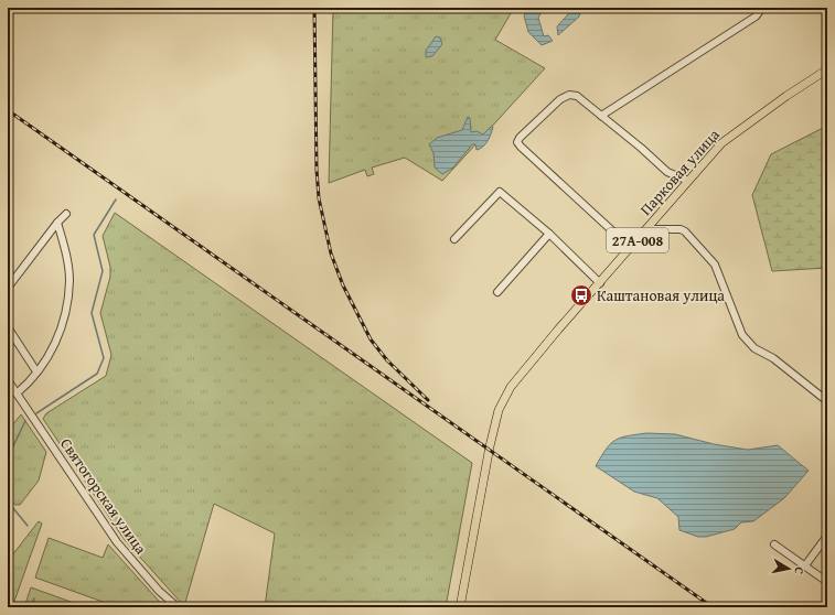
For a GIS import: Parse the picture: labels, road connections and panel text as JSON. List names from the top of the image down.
{
  "streets": {
    "main road": ["Парковая улица", "27А-008"],
    "street": ["Святогорская улица"]
  },
  "places": {
    "bus stop": ["Каштановая улица"]
  },
  "north": "right"
}
